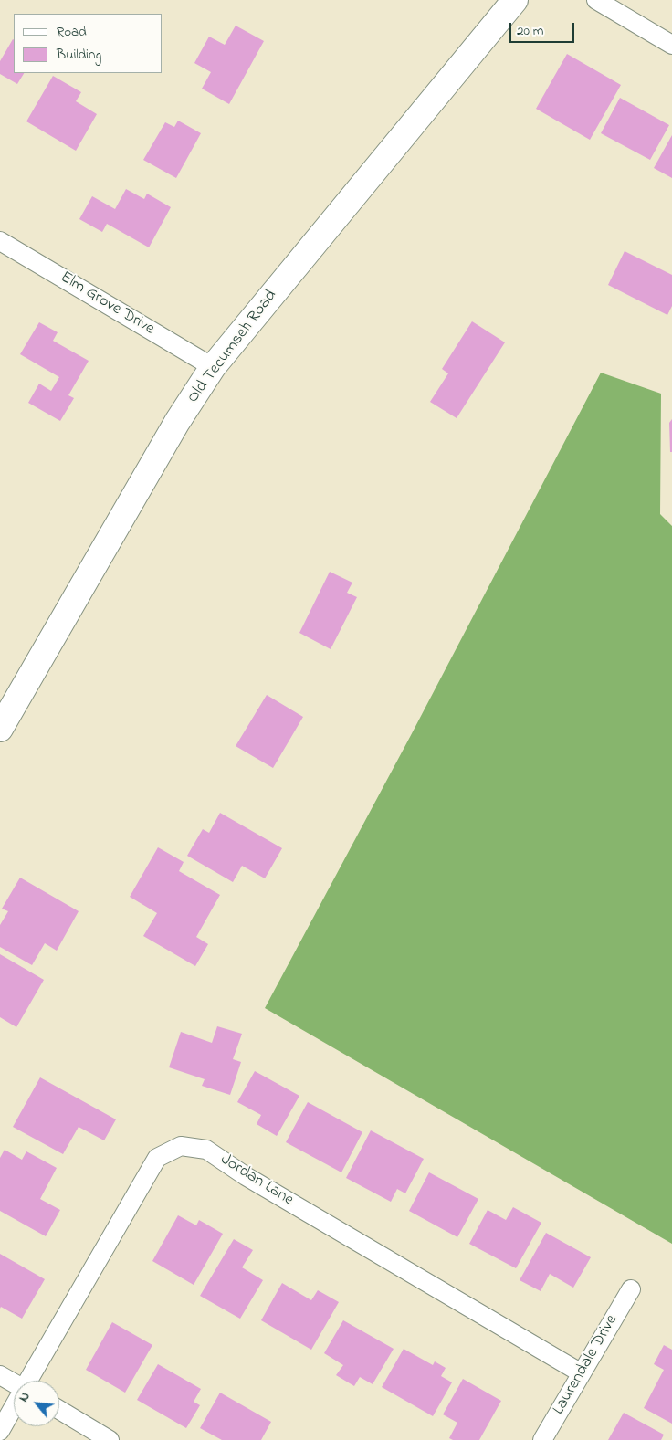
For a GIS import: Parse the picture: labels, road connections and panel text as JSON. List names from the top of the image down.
{
  "streets": {
    "main road": ["Old Tecumseh Road"],
    "street": ["Elm Grove Drive", "Jordan Lane", "Laurendale Drive"]
  },
  "crossings": [
    ["Elm Grove Drive", "Old Tecumseh Road"],
    ["Jordan Lane", "Laurendale Drive"]
  ],
  "legend": ["Road", "Building"],
  "scale_bar": "20 m",
  "north": "top left"
}
